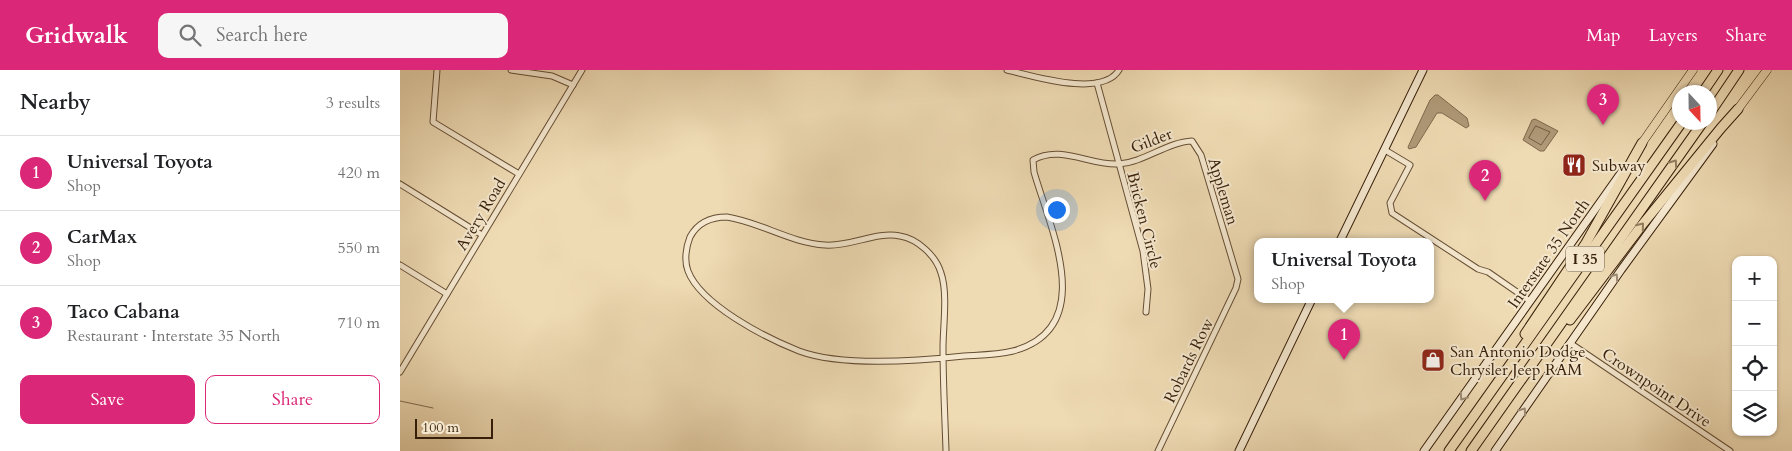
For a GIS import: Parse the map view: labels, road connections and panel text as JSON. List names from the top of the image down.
{
  "streets": {
    "highway": ["I 35"],
    "main road": ["Interstate 35 North"],
    "street": [
      "Gilder",
      "Appleman",
      "Avery Road",
      "Bricken Circle",
      "Robards Row",
      "Crownpoint Drive"
    ]
  },
  "crossings": [
    ["Gilder", "Appleman"],
    ["Gilder", "Bricken Circle"],
    ["Appleman", "Robards Row"]
  ],
  "places": {
    "restaurant": ["Subway"],
    "shop": ["San Antonio Dodge Chrysler Jeep RAM"]
  },
  "scale_bar": "100 m",
  "north": "bottom",
  "page": {
    "header": "Gridwalk",
    "search": "Search here",
    "nav": ["Map", "Layers", "Share"],
    "heading": ["Nearby", "3 results"],
    "pins": ["3", "2", "1"],
    "list": [
      {
        "mark": "1",
        "name": "Universal Toyota",
        "note": "Shop",
        "value": "420 m"
      },
      {
        "mark": "2",
        "name": "CarMax",
        "note": "Shop",
        "value": "550 m"
      },
      {
        "mark": "3",
        "name": "Taco Cabana",
        "note": "Restaurant · Interstate 35 North",
        "value": "710 m"
      }
    ],
    "popup": ["Universal Toyota", "Shop"],
    "map_buttons": ["+", "−"],
    "buttons": ["Save", "Share"],
    "scale": "100 m"
  }
}
